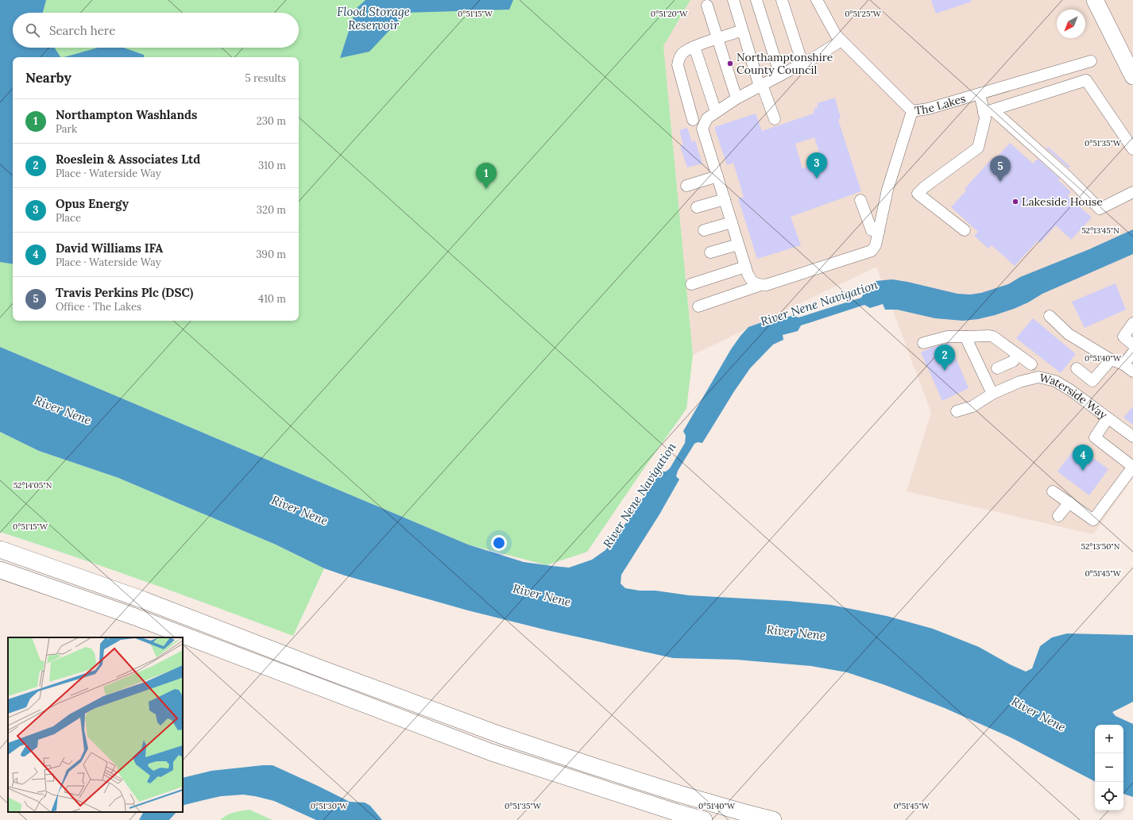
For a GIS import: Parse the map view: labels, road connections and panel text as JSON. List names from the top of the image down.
{
  "streets": {
    "street": ["The Lakes", "Waterside Way"]
  },
  "water": ["Flood Storage Reservoir", "River Nene Navigation", "River Nene"],
  "places": ["Northamptonshire County Council", "Lakeside House"],
  "north": "bottom left",
  "page": {
    "search": "Search here",
    "heading": ["Nearby", "5 results"],
    "list": [
      {
        "mark": "1",
        "name": "Northampton Washlands",
        "note": "Park",
        "value": "230 m"
      },
      {
        "mark": "2",
        "name": "Roeslein & Associates Ltd",
        "note": "Place · Waterside Way",
        "value": "310 m"
      },
      {
        "mark": "3",
        "name": "Opus Energy",
        "note": "Place",
        "value": "320 m"
      },
      {
        "mark": "4",
        "name": "David Williams IFA",
        "note": "Place · Waterside Way",
        "value": "390 m"
      },
      {
        "mark": "5",
        "name": "Travis Perkins Plc (DSC)",
        "note": "Office · The Lakes",
        "value": "410 m"
      }
    ],
    "pins": [
      "3",
      "5",
      "1",
      "2",
      "4"
    ],
    "map_buttons": ["+", "−"]
  },
  "coordinates": [
    "0°51'15\"W",
    "0°51'20\"W",
    "0°51'25\"W",
    "0°51'35\"W",
    "52°13'45\"N",
    "0°51'40\"W",
    "52°14'05\"N",
    "52°13'50\"N",
    "0°51'45\"W",
    "0°51'30\"W"
  ]
}
